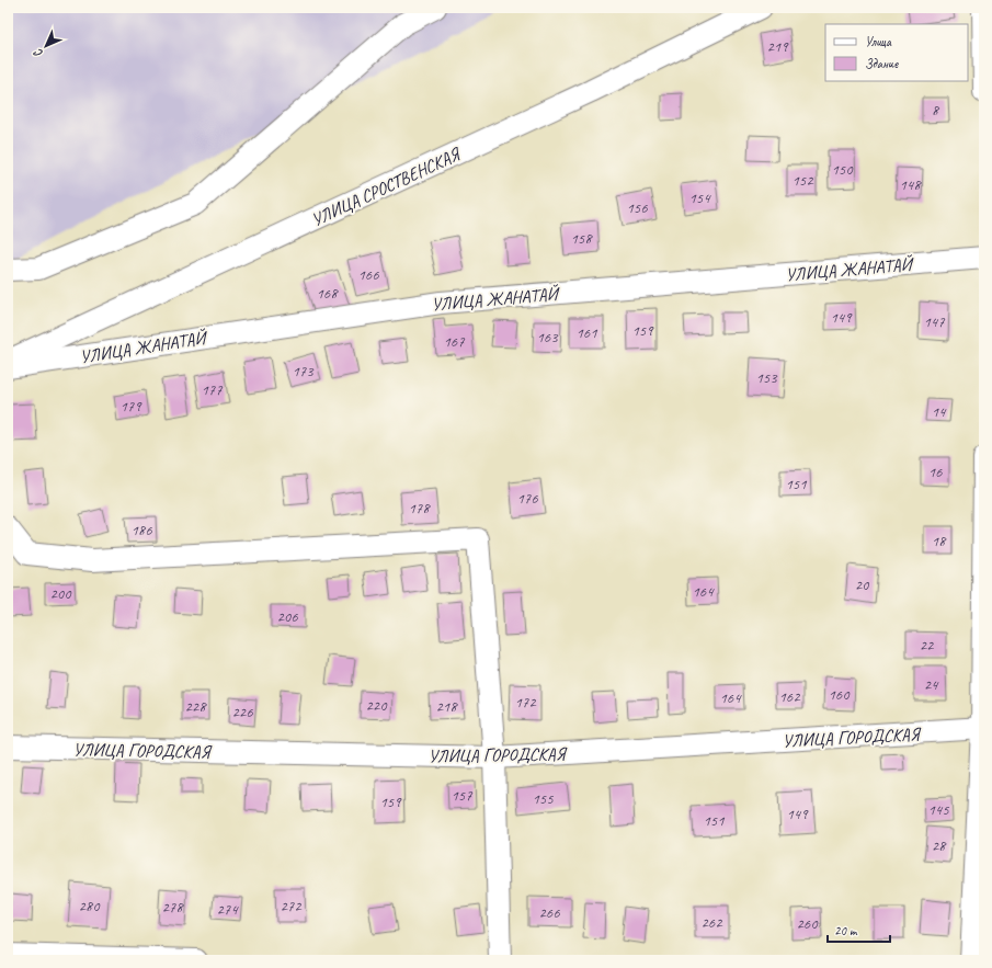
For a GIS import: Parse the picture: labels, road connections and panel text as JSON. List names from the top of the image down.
{
  "streets": {
    "street": ["УЛИЦА СРОСТВЕНСКАЯ", "УЛИЦА ЖАНАТАЙ", "УЛИЦА ГОРОДСКАЯ"]
  },
  "house_numbers": [
    "219",
    "8",
    "150",
    "152",
    "148",
    "154",
    "156",
    "158",
    "166",
    "168",
    "149",
    "147",
    "159",
    "161",
    "163",
    "167",
    "173",
    "153",
    "177",
    "179",
    "14",
    "16",
    "151",
    "176",
    "178",
    "186",
    "18",
    "20",
    "164",
    "200",
    "206",
    "22",
    "24",
    "160",
    "162",
    "164",
    "172",
    "220",
    "228",
    "218",
    "226",
    "157",
    "155",
    "159",
    "145",
    "149",
    "151",
    "28",
    "280",
    "272",
    "278",
    "274",
    "266",
    "262",
    "260"
  ],
  "legend": ["Улица", "Здание"],
  "scale_bar": "20 m",
  "north": "bottom left"
}
